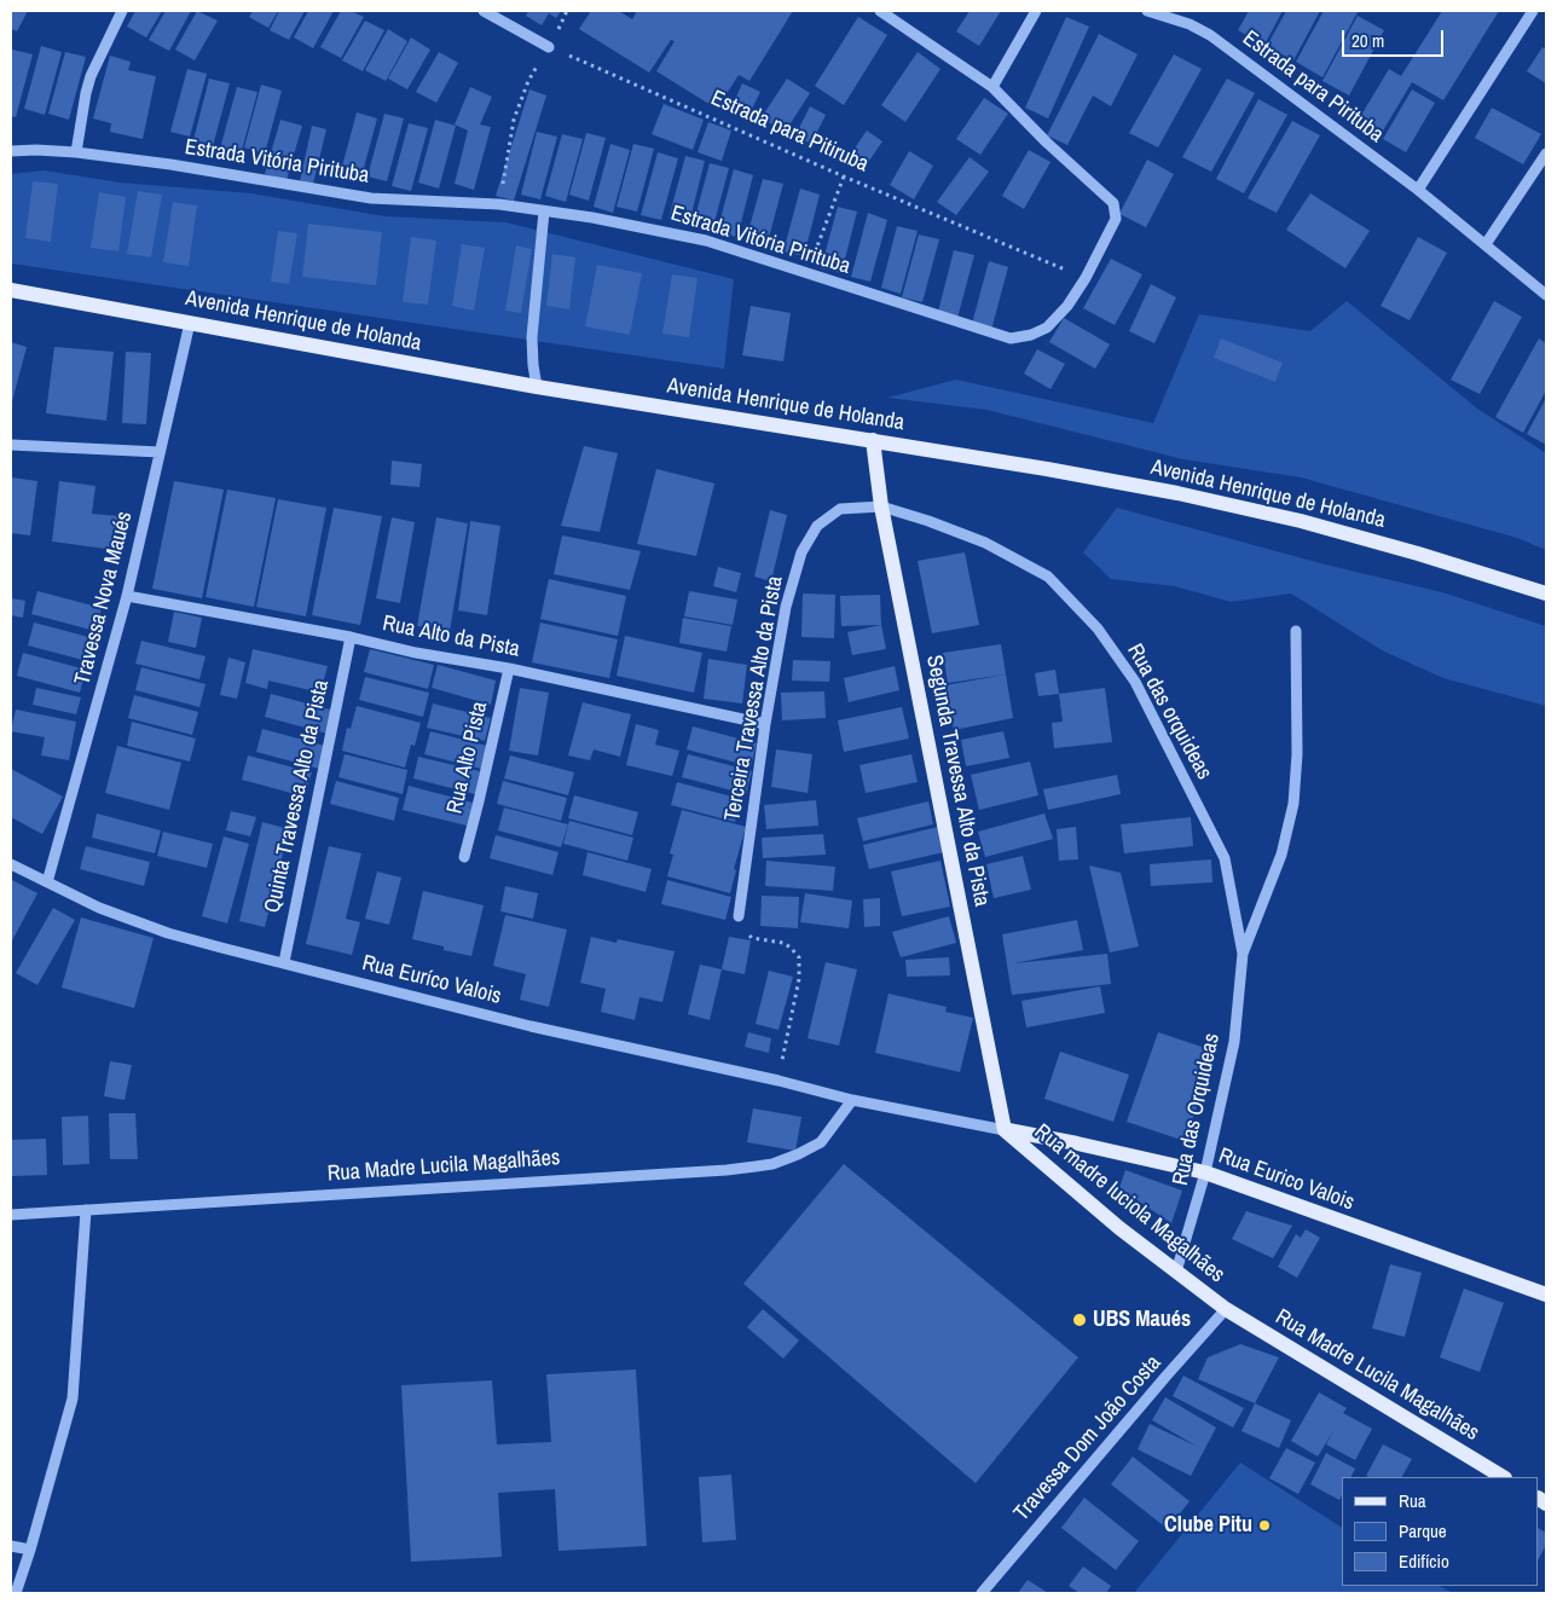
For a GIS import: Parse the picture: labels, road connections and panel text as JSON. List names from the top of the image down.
{
  "streets": {
    "main road": [
      "Avenida Henrique de Holanda",
      "Segunda Travessa Alto da Pista",
      "Rua Madre Lucila Magalhães",
      "Rua Eurico Valois",
      "Rua madre luciola Magalhães"
    ],
    "street": [
      "Estrada para Pirituba",
      "Estrada Vitória Pirituba",
      "Travessa Nova Maués",
      "Rua Alto da Pista",
      "Terceira Travessa Alto da Pista",
      "Rua das orquideas",
      "Rua Alto Pista",
      "Quinta Travessa Alto da Pista",
      "Rua Euríco Valois",
      "Rua das Orquideas",
      "Travessa Dom João Costa"
    ],
    "path": ["Estrada para Pitiruba"]
  },
  "crossings": [
    ["Estrada para Pitiruba", "Estrada Vitória Pirituba"],
    ["Avenida Henrique de Holanda", "Travessa Nova Maués"],
    ["Avenida Henrique de Holanda", "Segunda Travessa Alto da Pista"],
    ["Travessa Nova Maués", "Rua Alto da Pista"],
    ["Travessa Nova Maués", "Rua Euríco Valois"],
    ["Rua Alto da Pista", "Terceira Travessa Alto da Pista"],
    ["Rua Alto da Pista", "Rua Alto Pista"],
    ["Rua Alto da Pista", "Quinta Travessa Alto da Pista"],
    ["Terceira Travessa Alto da Pista", "Rua das orquideas"],
    ["Terceira Travessa Alto da Pista", "Segunda Travessa Alto da Pista"],
    ["Rua das orquideas", "Segunda Travessa Alto da Pista"],
    ["Rua das orquideas", "Rua das Orquideas"],
    ["Segunda Travessa Alto da Pista", "Rua Euríco Valois"],
    ["Segunda Travessa Alto da Pista", "Rua Eurico Valois"],
    ["Segunda Travessa Alto da Pista", "Rua madre luciola Magalhães"],
    ["Quinta Travessa Alto da Pista", "Rua Euríco Valois"],
    ["Rua Euríco Valois", "Rua Madre Lucila Magalhães"],
    ["Rua Euríco Valois", "Rua Eurico Valois"],
    ["Rua Euríco Valois", "Rua madre luciola Magalhães"],
    ["Rua das Orquideas", "Rua Eurico Valois"],
    ["Rua das Orquideas", "Rua madre luciola Magalhães"],
    ["Rua Madre Lucila Magalhães", "Rua madre luciola Magalhães"],
    ["Rua Madre Lucila Magalhães", "Travessa Dom João Costa"],
    ["Rua Eurico Valois", "Rua madre luciola Magalhães"],
    ["Rua madre luciola Magalhães", "Travessa Dom João Costa"]
  ],
  "places": ["UBS Maués", "Clube Pitu"],
  "legend": ["Rua", "Parque", "Edifício"],
  "scale_bar": "20 m"
}
